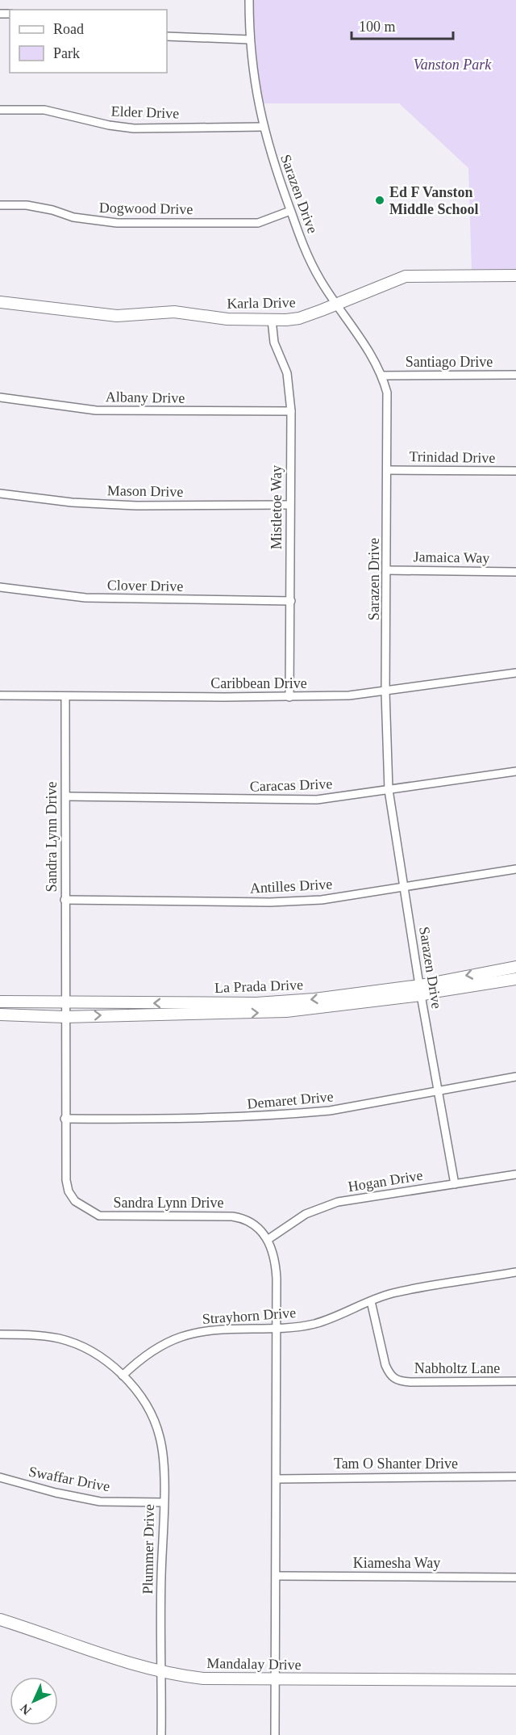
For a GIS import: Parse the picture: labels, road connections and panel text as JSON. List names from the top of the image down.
{
  "streets": {
    "street": [
      "Elder Drive",
      "Sarazen Drive",
      "Dogwood Drive",
      "Karla Drive",
      "Santiago Drive",
      "Albany Drive",
      "Trinidad Drive",
      "Mason Drive",
      "Mistletoe Way",
      "Jamaica Way",
      "Clover Drive",
      "Caribbean Drive",
      "Caracas Drive",
      "Sandra Lynn Drive",
      "Antilles Drive",
      "La Prada Drive",
      "Demaret Drive",
      "Hogan Drive",
      "Strayhorn Drive",
      "Nabholtz Lane",
      "Tam O Shanter Drive",
      "Swaffar Drive",
      "Plummer Drive",
      "Kiamesha Way",
      "Mandalay Drive"
    ]
  },
  "crossings": [
    ["Elder Drive", "Sarazen Drive"],
    ["Sarazen Drive", "Dogwood Drive"],
    ["Sarazen Drive", "Karla Drive"],
    ["Sarazen Drive", "Santiago Drive"],
    ["Sarazen Drive", "Trinidad Drive"],
    ["Sarazen Drive", "Jamaica Way"],
    ["Sarazen Drive", "Caribbean Drive"],
    ["Sarazen Drive", "Caracas Drive"],
    ["Sarazen Drive", "Antilles Drive"],
    ["Sarazen Drive", "La Prada Drive"],
    ["Sarazen Drive", "Demaret Drive"],
    ["Sarazen Drive", "Hogan Drive"],
    ["Karla Drive", "Mistletoe Way"],
    ["Albany Drive", "Mistletoe Way"],
    ["Mason Drive", "Mistletoe Way"],
    ["Mistletoe Way", "Clover Drive"],
    ["Mistletoe Way", "Caribbean Drive"],
    ["Caribbean Drive", "Sandra Lynn Drive"],
    ["Caracas Drive", "Sandra Lynn Drive"],
    ["Sandra Lynn Drive", "Antilles Drive"],
    ["Sandra Lynn Drive", "La Prada Drive"],
    ["Sandra Lynn Drive", "Demaret Drive"],
    ["Sandra Lynn Drive", "Hogan Drive"],
    ["Strayhorn Drive", "Nabholtz Lane"],
    ["Strayhorn Drive", "Plummer Drive"],
    ["Swaffar Drive", "Plummer Drive"],
    ["Plummer Drive", "Mandalay Drive"]
  ],
  "parks": ["Vanston Park"],
  "places": ["Ed F Vanston Middle School"],
  "legend": ["Road", "Park"],
  "scale_bar": "100 m",
  "north": "bottom left"
}
